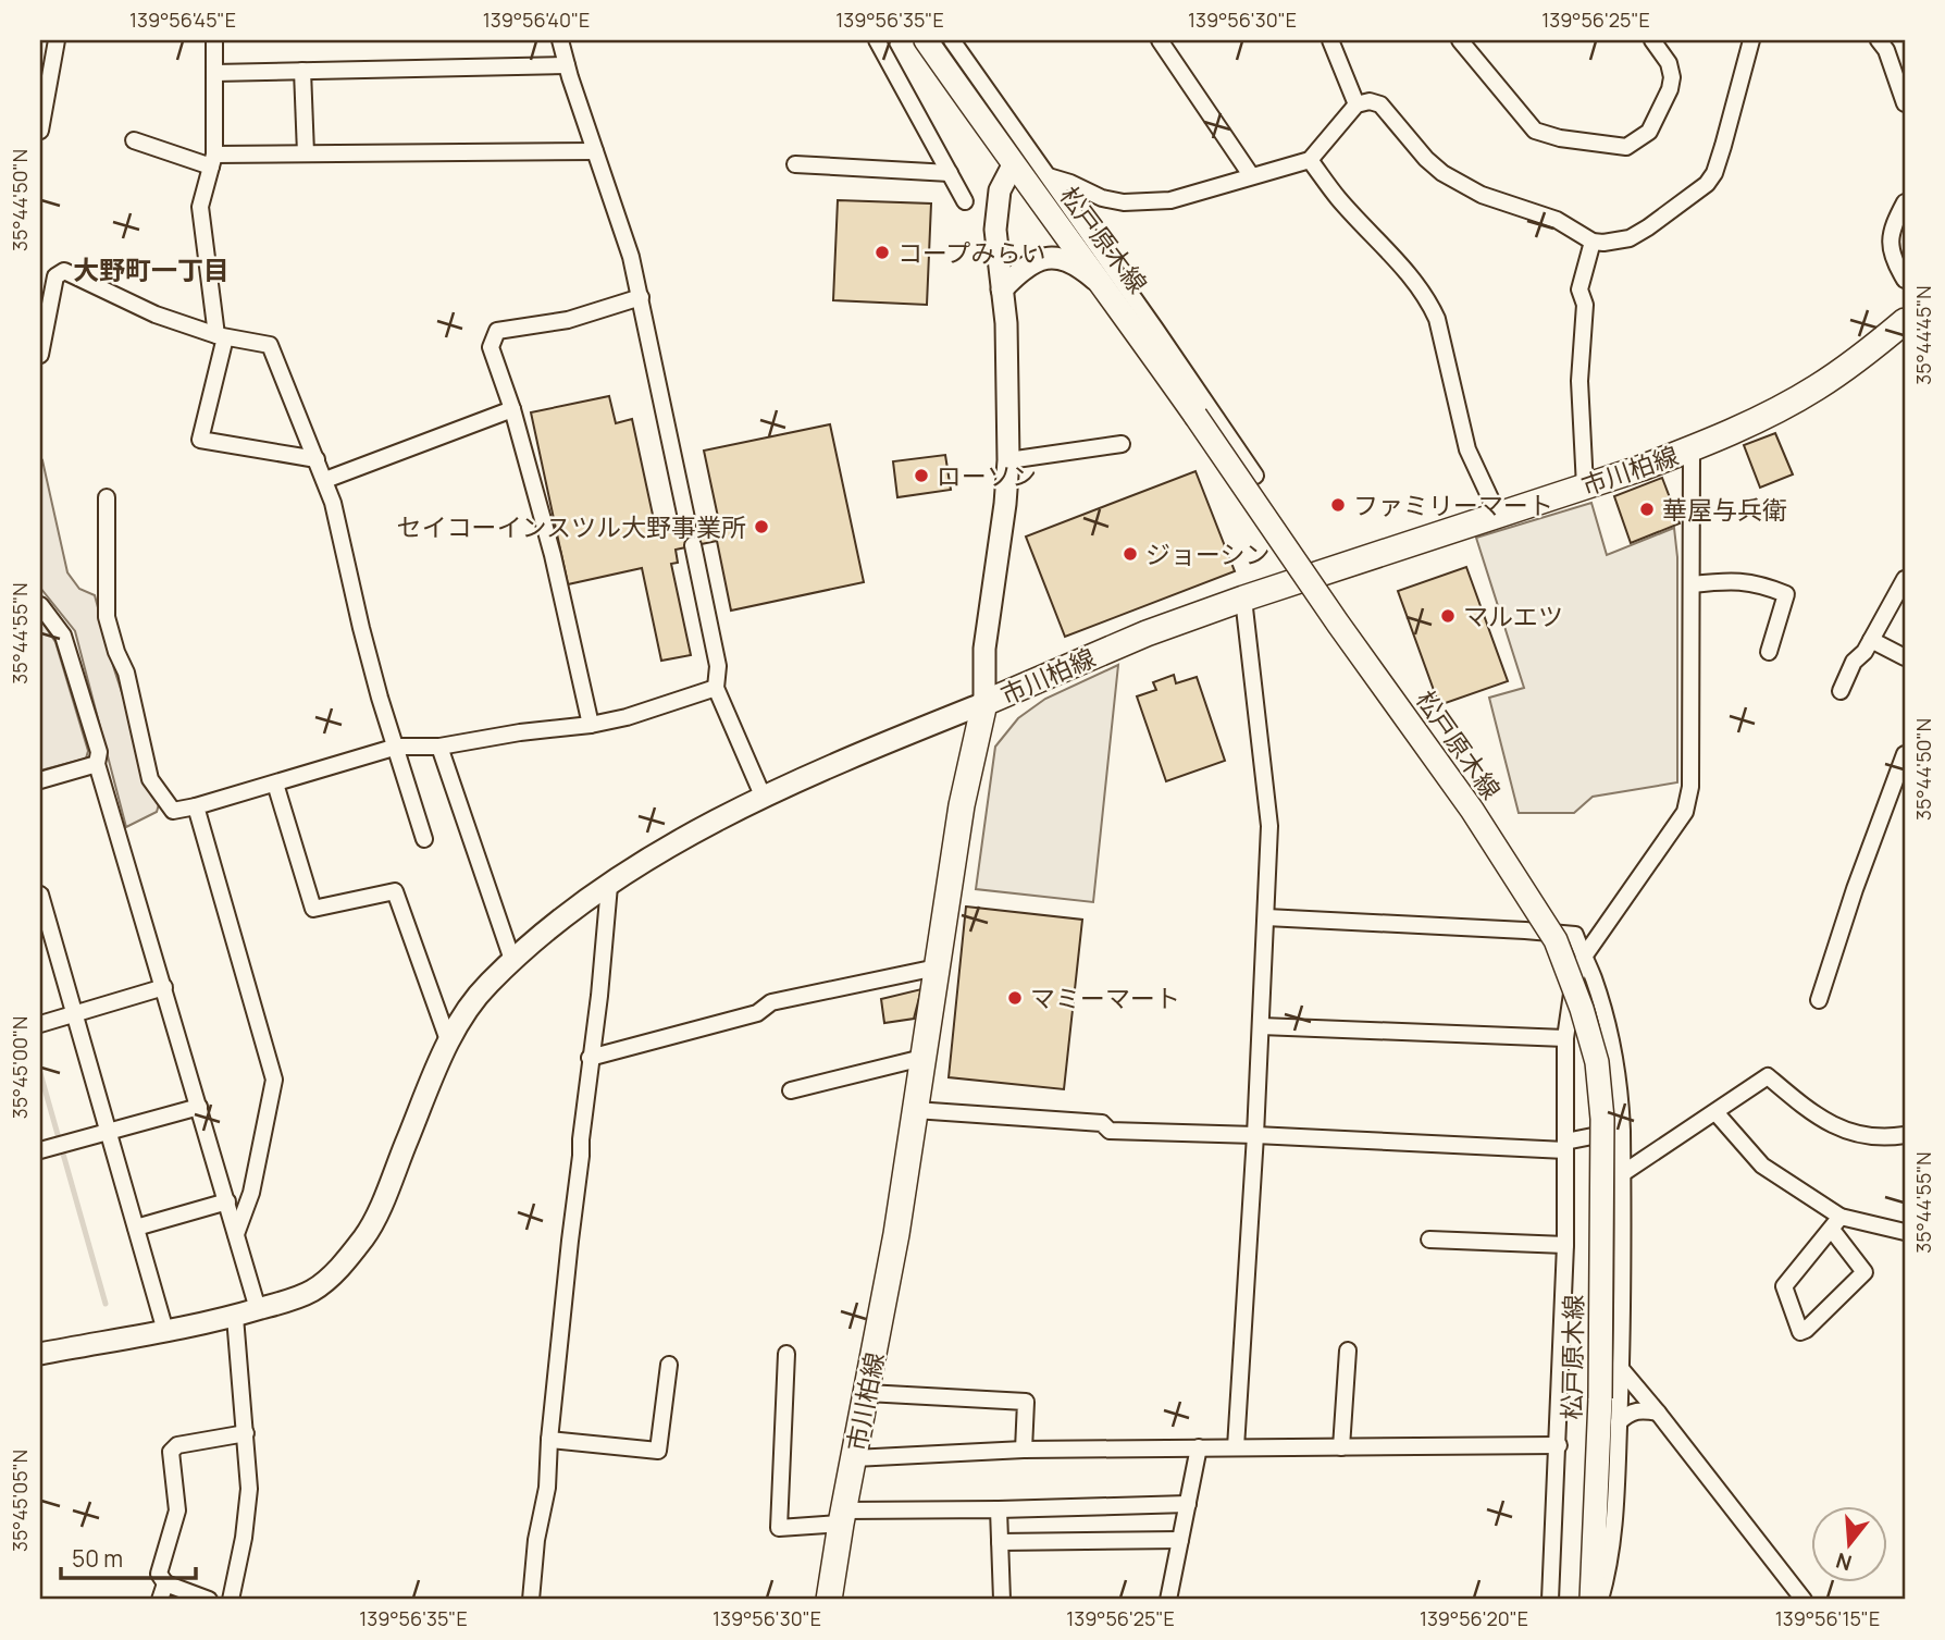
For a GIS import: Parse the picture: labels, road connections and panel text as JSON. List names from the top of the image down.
{
  "streets": {
    "main road": ["松戸原木線", "市川柏線"]
  },
  "districts": ["大野町一丁目"],
  "places": [
    "コープみらい",
    "ローソン",
    "ファミリーマート",
    "華屋与兵衛",
    "セイコーインスツル大野事業所",
    "ジョーシン",
    "マルエツ",
    "マミーマート"
  ],
  "scale_bar": "50 m",
  "north": "bottom",
  "coordinates": [
    "139°56'45\"E",
    "139°56'40\"E",
    "139°56'35\"E",
    "139°56'30\"E",
    "139°56'25\"E",
    "35°44'50\"N",
    "35°44'45\"N",
    "35°44'55\"N",
    "35°45'00\"N",
    "35°45'05\"N",
    "139°56'20\"E",
    "139°56'15\"E"
  ]
}
